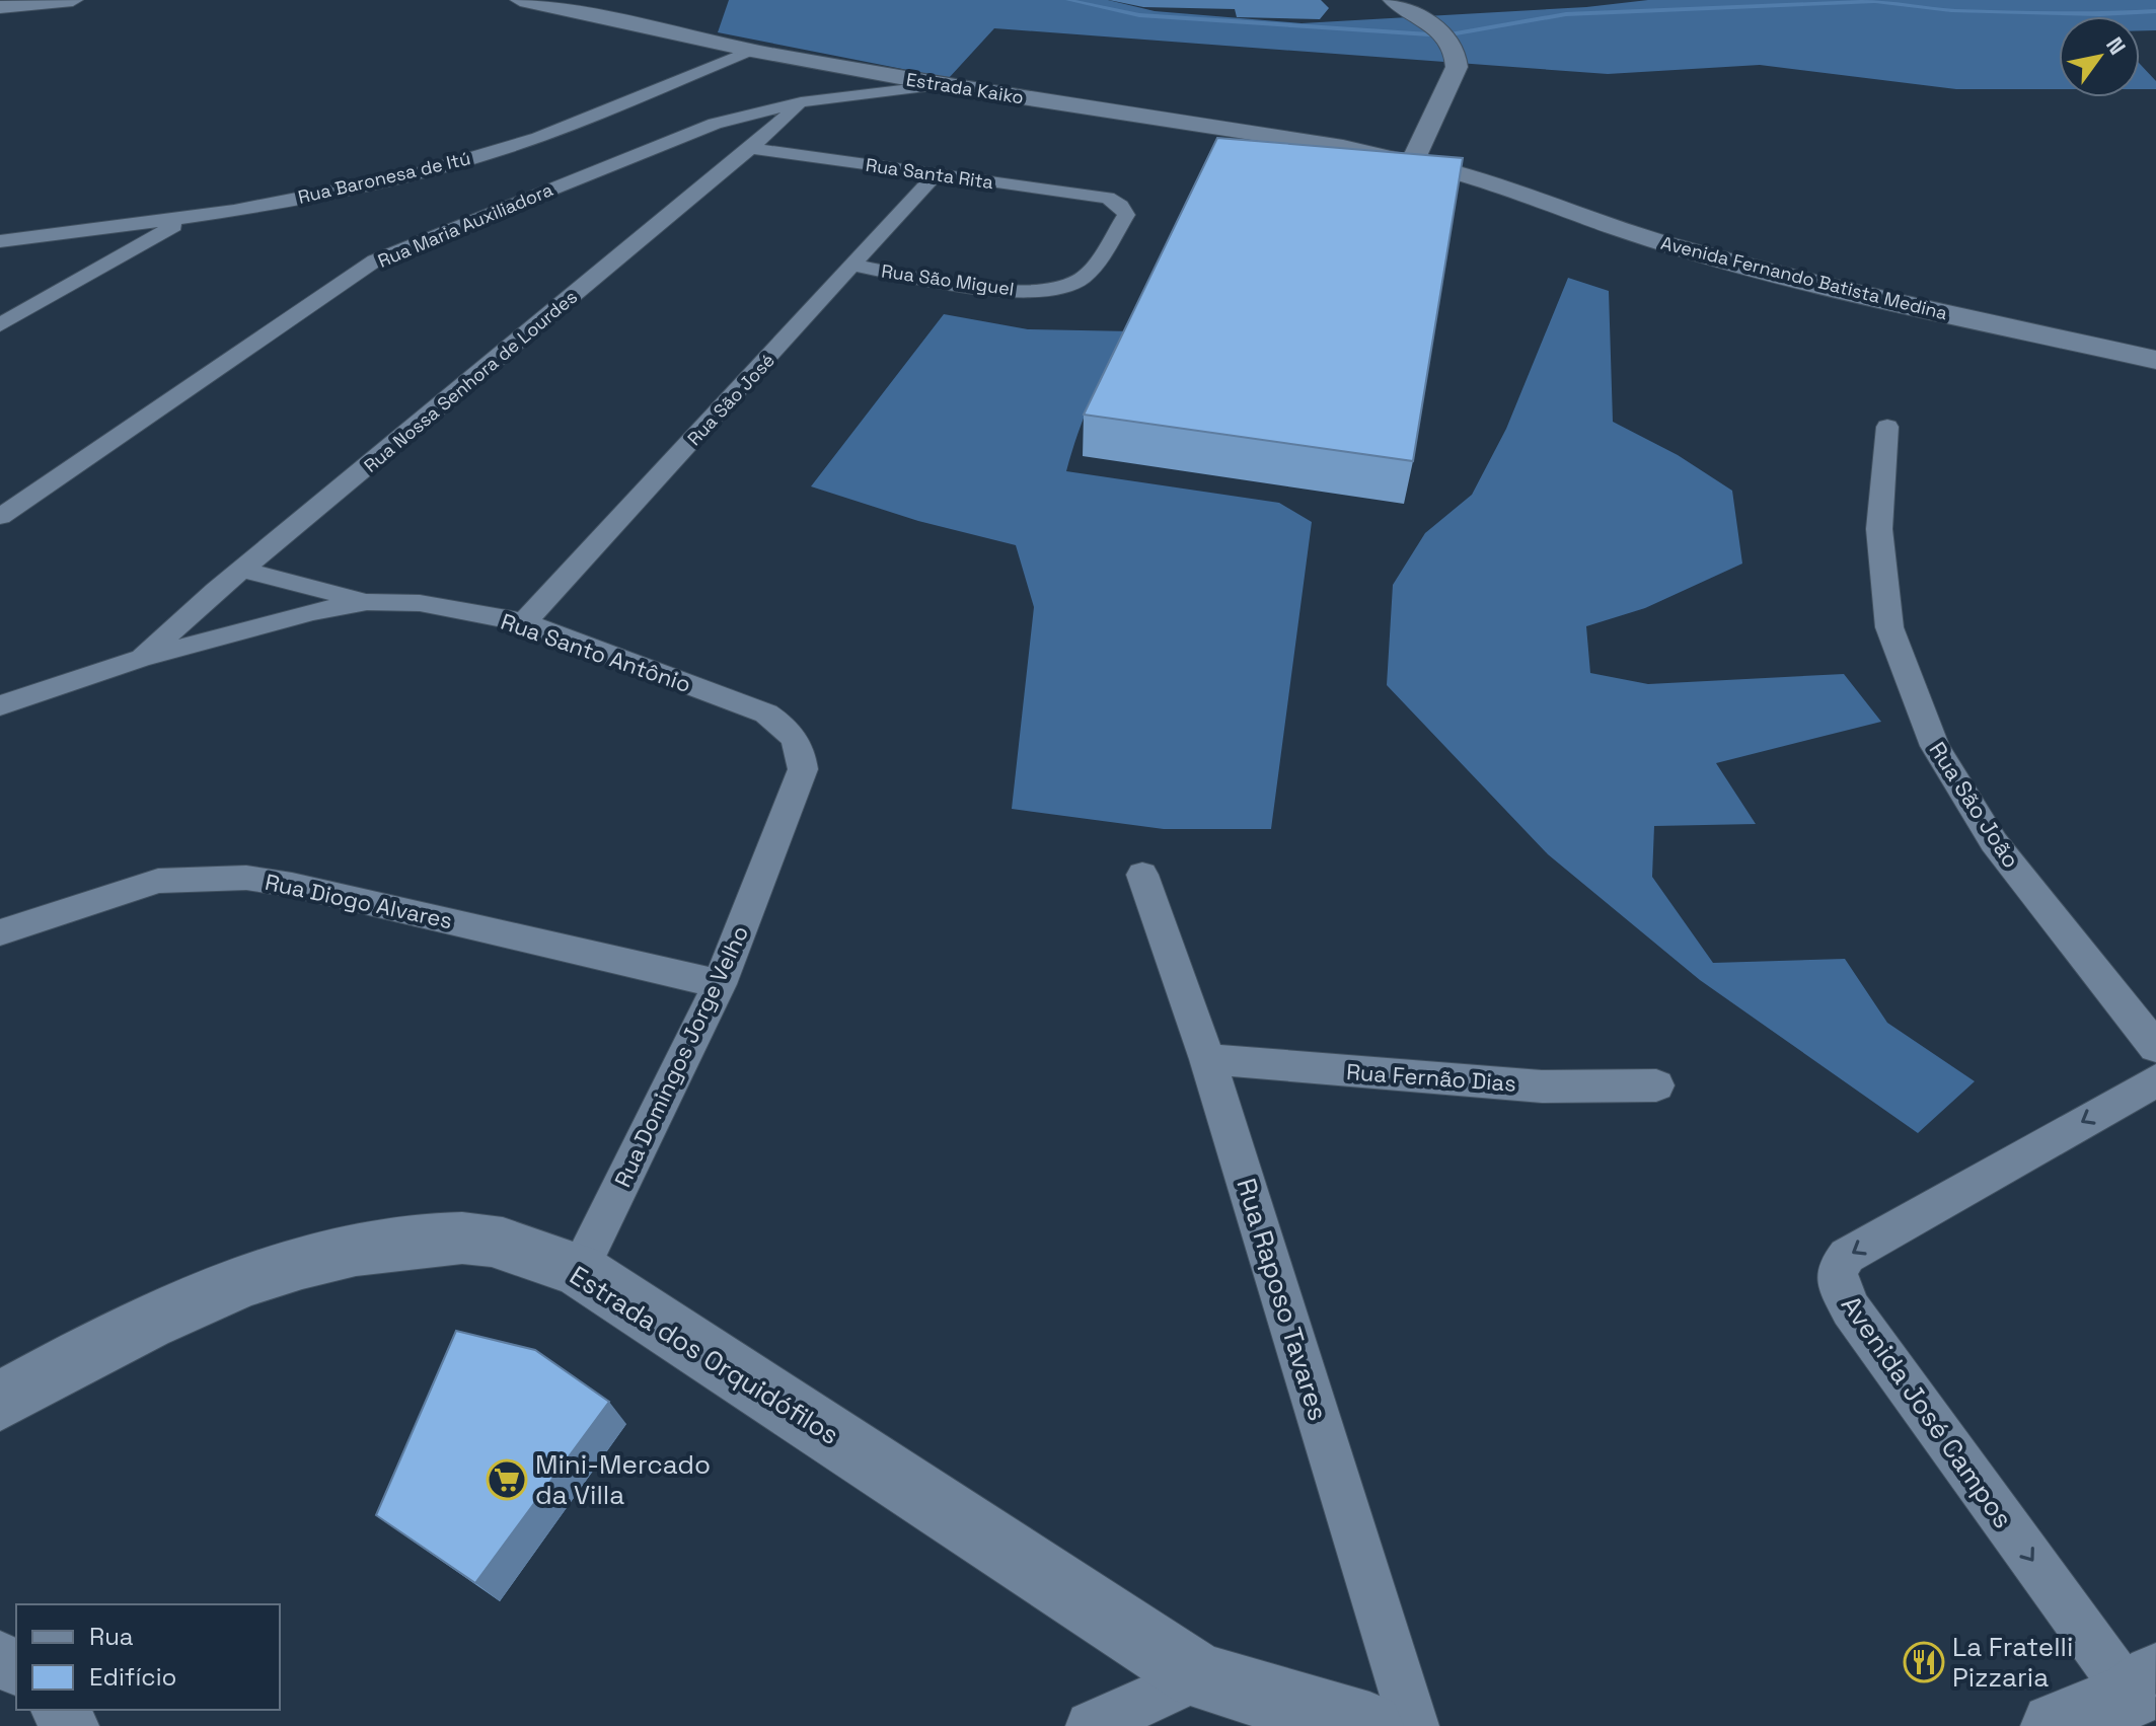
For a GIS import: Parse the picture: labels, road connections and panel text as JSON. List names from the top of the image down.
{
  "streets": {
    "street": [
      "Estrada Kaiko",
      "Rua Santa Rita",
      "Rua Baronesa de Itú",
      "Rua Maria Auxiliadora",
      "Avenida Fernando Batista Medina",
      "Rua São Miguel",
      "Rua Nossa Senhora de Lourdes",
      "Rua São José",
      "Rua Santo Antônio",
      "Rua São João",
      "Rua Diogo Alvares",
      "Rua Domingos Jorge Velho",
      "Rua Fernão Dias",
      "Rua Raposo Tavares",
      "Estrada dos Orquidófilos",
      "Avenida José Campos"
    ]
  },
  "crossings": [
    ["Estrada Kaiko", "Rua Baronesa de Itú"],
    ["Estrada Kaiko", "Rua Maria Auxiliadora"],
    ["Estrada Kaiko", "Avenida Fernando Batista Medina"],
    ["Rua Santa Rita", "Rua São Miguel"],
    ["Rua Santa Rita", "Rua Nossa Senhora de Lourdes"],
    ["Rua Santa Rita", "Rua São José"],
    ["Rua Maria Auxiliadora", "Rua Nossa Senhora de Lourdes"],
    ["Rua São Miguel", "Rua São José"],
    ["Rua Nossa Senhora de Lourdes", "Rua Santo Antônio"],
    ["Rua São José", "Rua Santo Antônio"],
    ["Rua Santo Antônio", "Rua Domingos Jorge Velho"],
    ["Rua Diogo Alvares", "Rua Domingos Jorge Velho"],
    ["Rua Domingos Jorge Velho", "Estrada dos Orquidófilos"],
    ["Rua Fernão Dias", "Rua Raposo Tavares"]
  ],
  "places": {
    "supermarket": ["Mini-Mercado da Villa"],
    "restaurant": ["La Fratelli Pizzaria"]
  },
  "legend": ["Rua", "Edifício"],
  "north": "top right"
}
